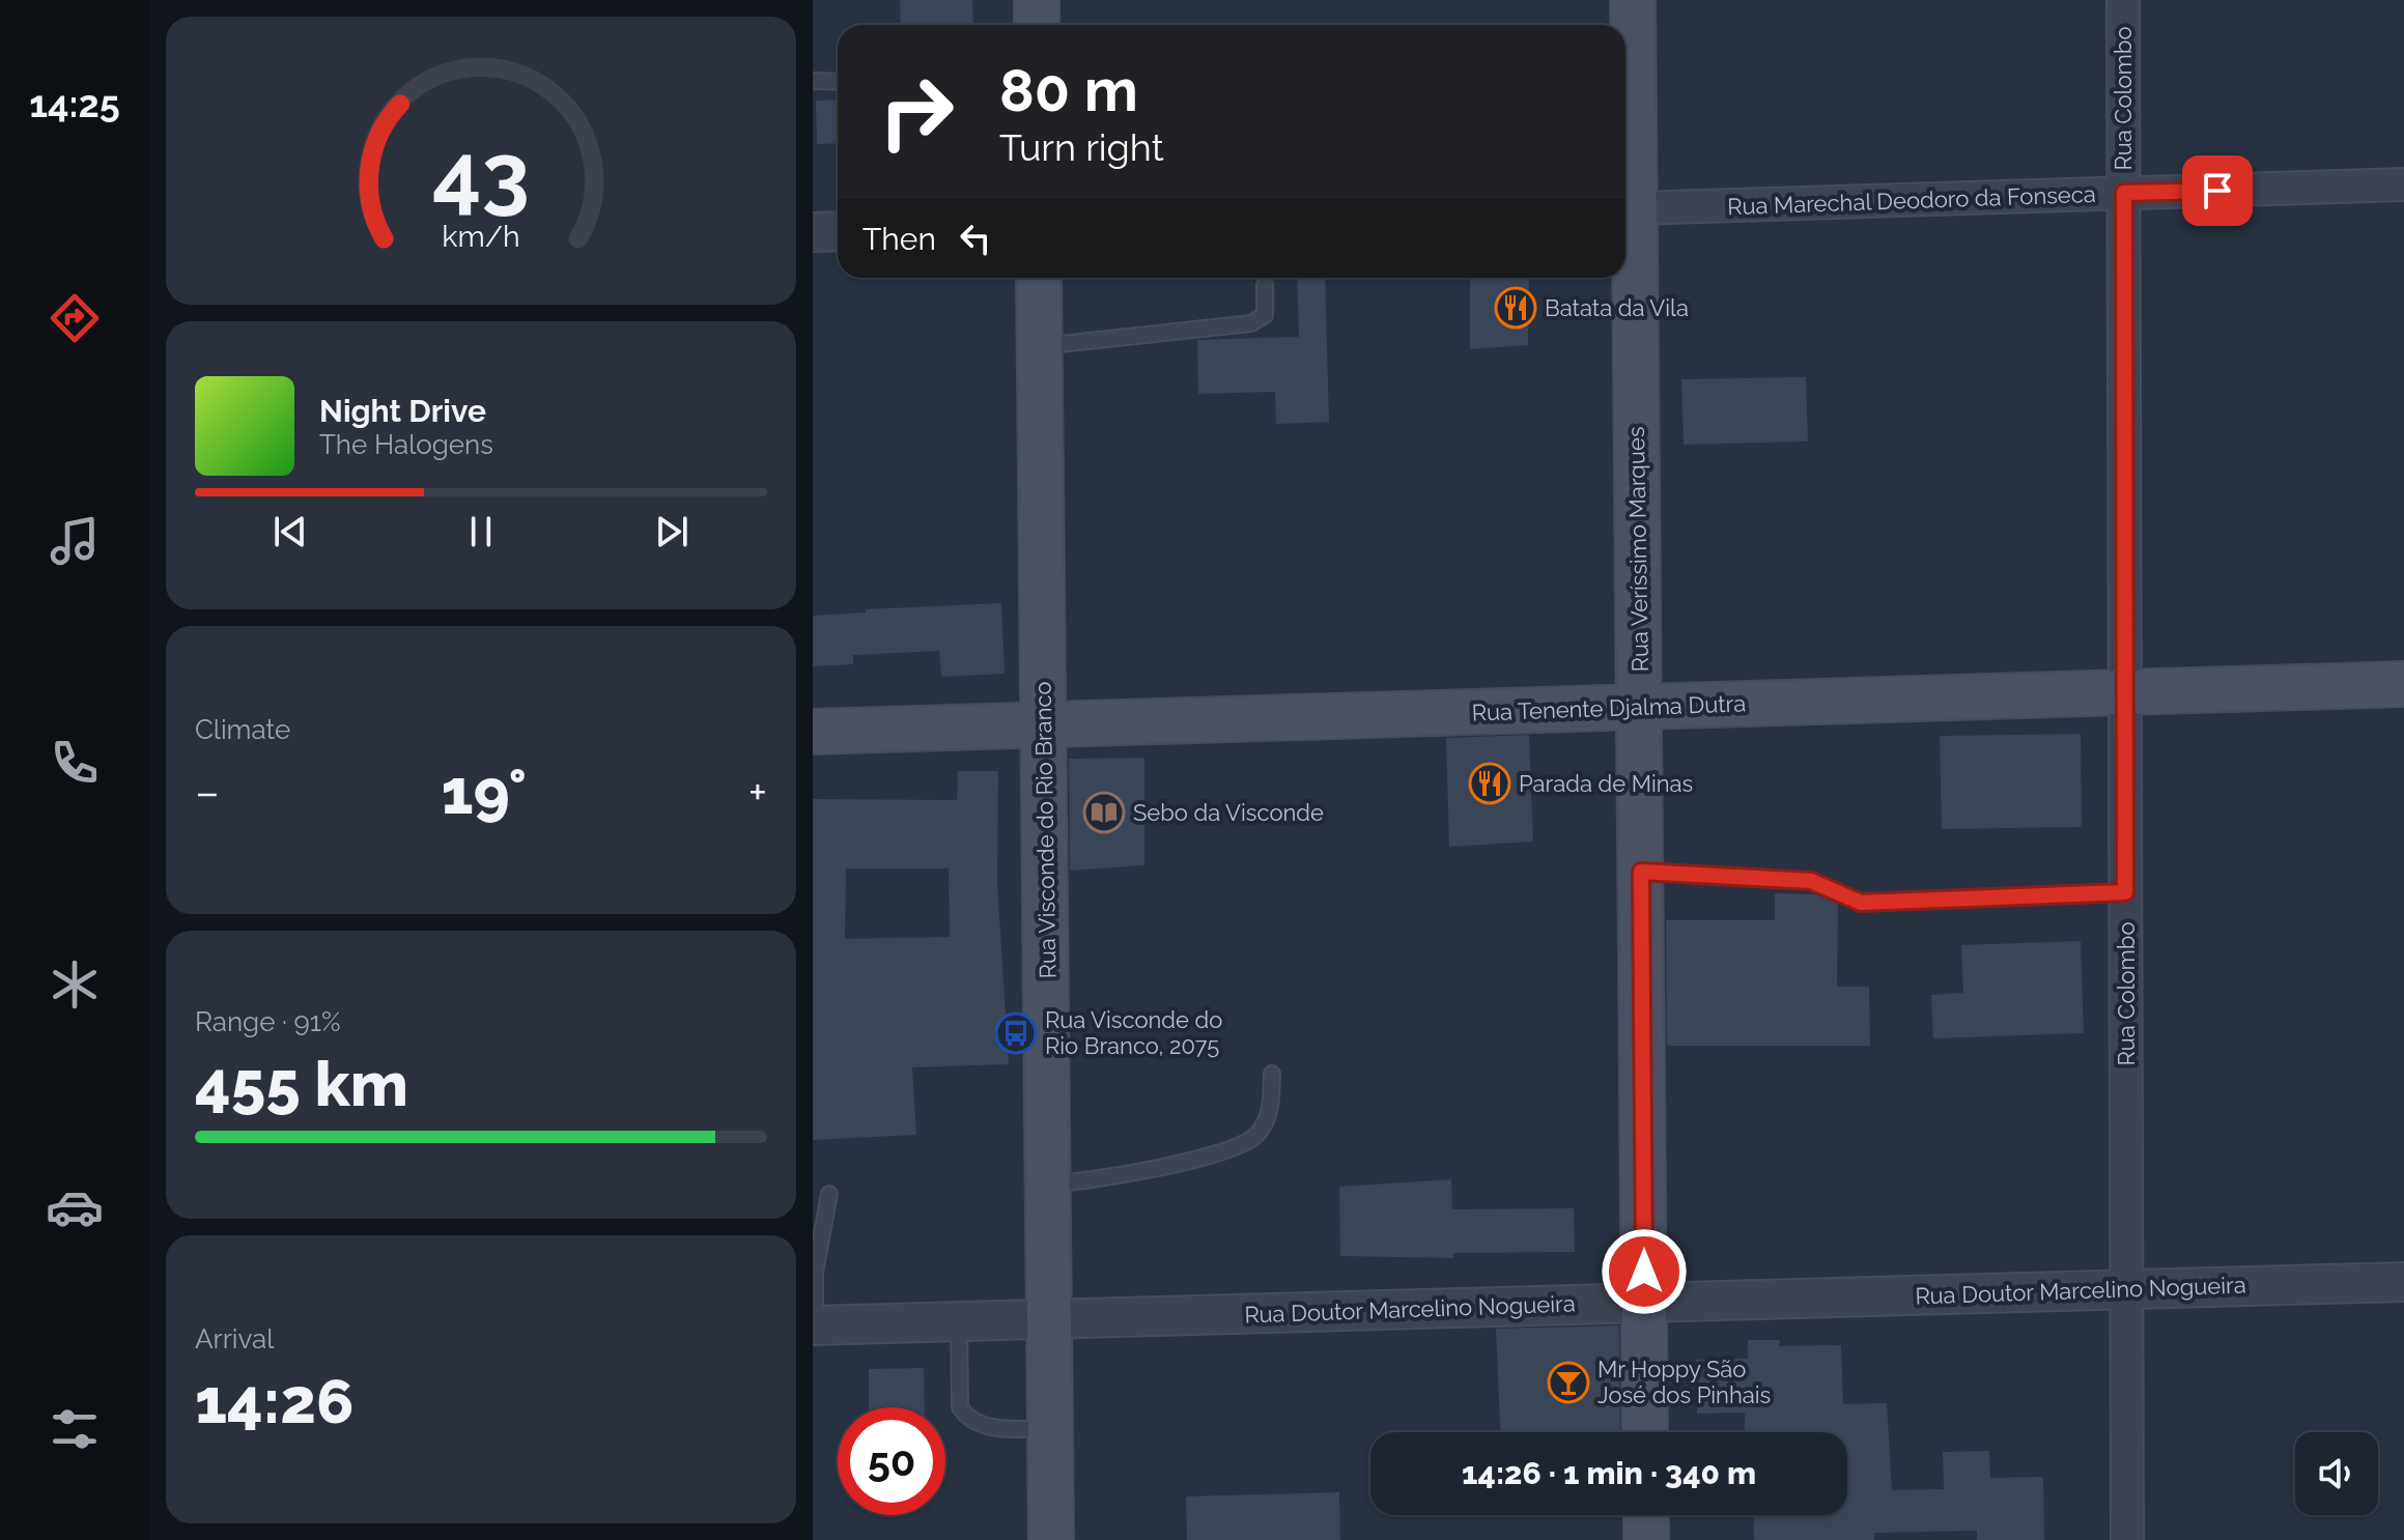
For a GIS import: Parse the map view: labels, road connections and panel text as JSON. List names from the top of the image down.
{
  "streets": {
    "main road": ["Rua Veríssimo Marques", "Rua Tenente Djalma Dutra", "Rua Visconde do Rio Branco"],
    "street": ["Rua Colombo", "Rua Marechal Deodoro da Fonseca", "Rua Doutor Marcelino Nogueira"]
  },
  "crossings": [
    ["Rua Colombo", "Rua Marechal Deodoro da Fonseca"],
    ["Rua Colombo", "Rua Tenente Djalma Dutra"],
    ["Rua Colombo", "Rua Doutor Marcelino Nogueira"],
    ["Rua Marechal Deodoro da Fonseca", "Rua Veríssimo Marques"],
    ["Rua Veríssimo Marques", "Rua Tenente Djalma Dutra"],
    ["Rua Veríssimo Marques", "Rua Doutor Marcelino Nogueira"],
    ["Rua Tenente Djalma Dutra", "Rua Visconde do Rio Branco"],
    ["Rua Visconde do Rio Branco", "Rua Doutor Marcelino Nogueira"]
  ],
  "places": {
    "restaurant": ["Batata da Vila", "Parada de Minas"],
    "library": ["Sebo da Visconde"],
    "bus stop": ["Rua Visconde do Rio Branco, 2075"],
    "bar": ["Mr Hoppy São José dos Pinhais"]
  },
  "page": {
    "tabs": "14:25",
    "turn": ["80 m", "Turn right"],
    "then": "Then",
    "song": ["Night Drive", "The Halogens"],
    "tile": [
      "Climate",
      ["Range · 91%", "455 km"],
      ["Arrival", "14:26"]
    ],
    "heat": ["−", "19°", "+"],
    "limit": "50",
    "trip": "14:26 · 1 min · 340 m",
    "gauge": ["43", "km/h"]
  }
}
